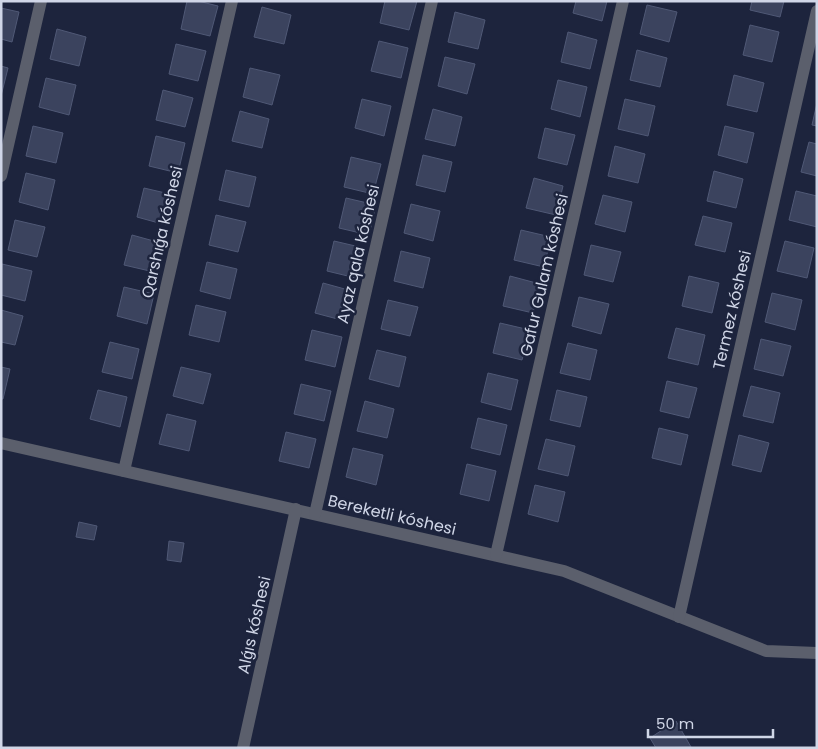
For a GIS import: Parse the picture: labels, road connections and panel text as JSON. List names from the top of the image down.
{
  "streets": {
    "street": [
      "Qarshıǵa kóshesi",
      "Ayaz qala kóshesi",
      "Gafur Gulam kóshesi",
      "Termez kóshesi",
      "Bereketli kóshesi",
      "Alǵıs kóshesi"
    ]
  },
  "crossings": [
    ["Qarshıǵa kóshesi", "Bereketli kóshesi"],
    ["Ayaz qala kóshesi", "Bereketli kóshesi"],
    ["Gafur Gulam kóshesi", "Bereketli kóshesi"],
    ["Termez kóshesi", "Bereketli kóshesi"],
    ["Bereketli kóshesi", "Alǵıs kóshesi"]
  ],
  "scale_bar": "50 m"
}
